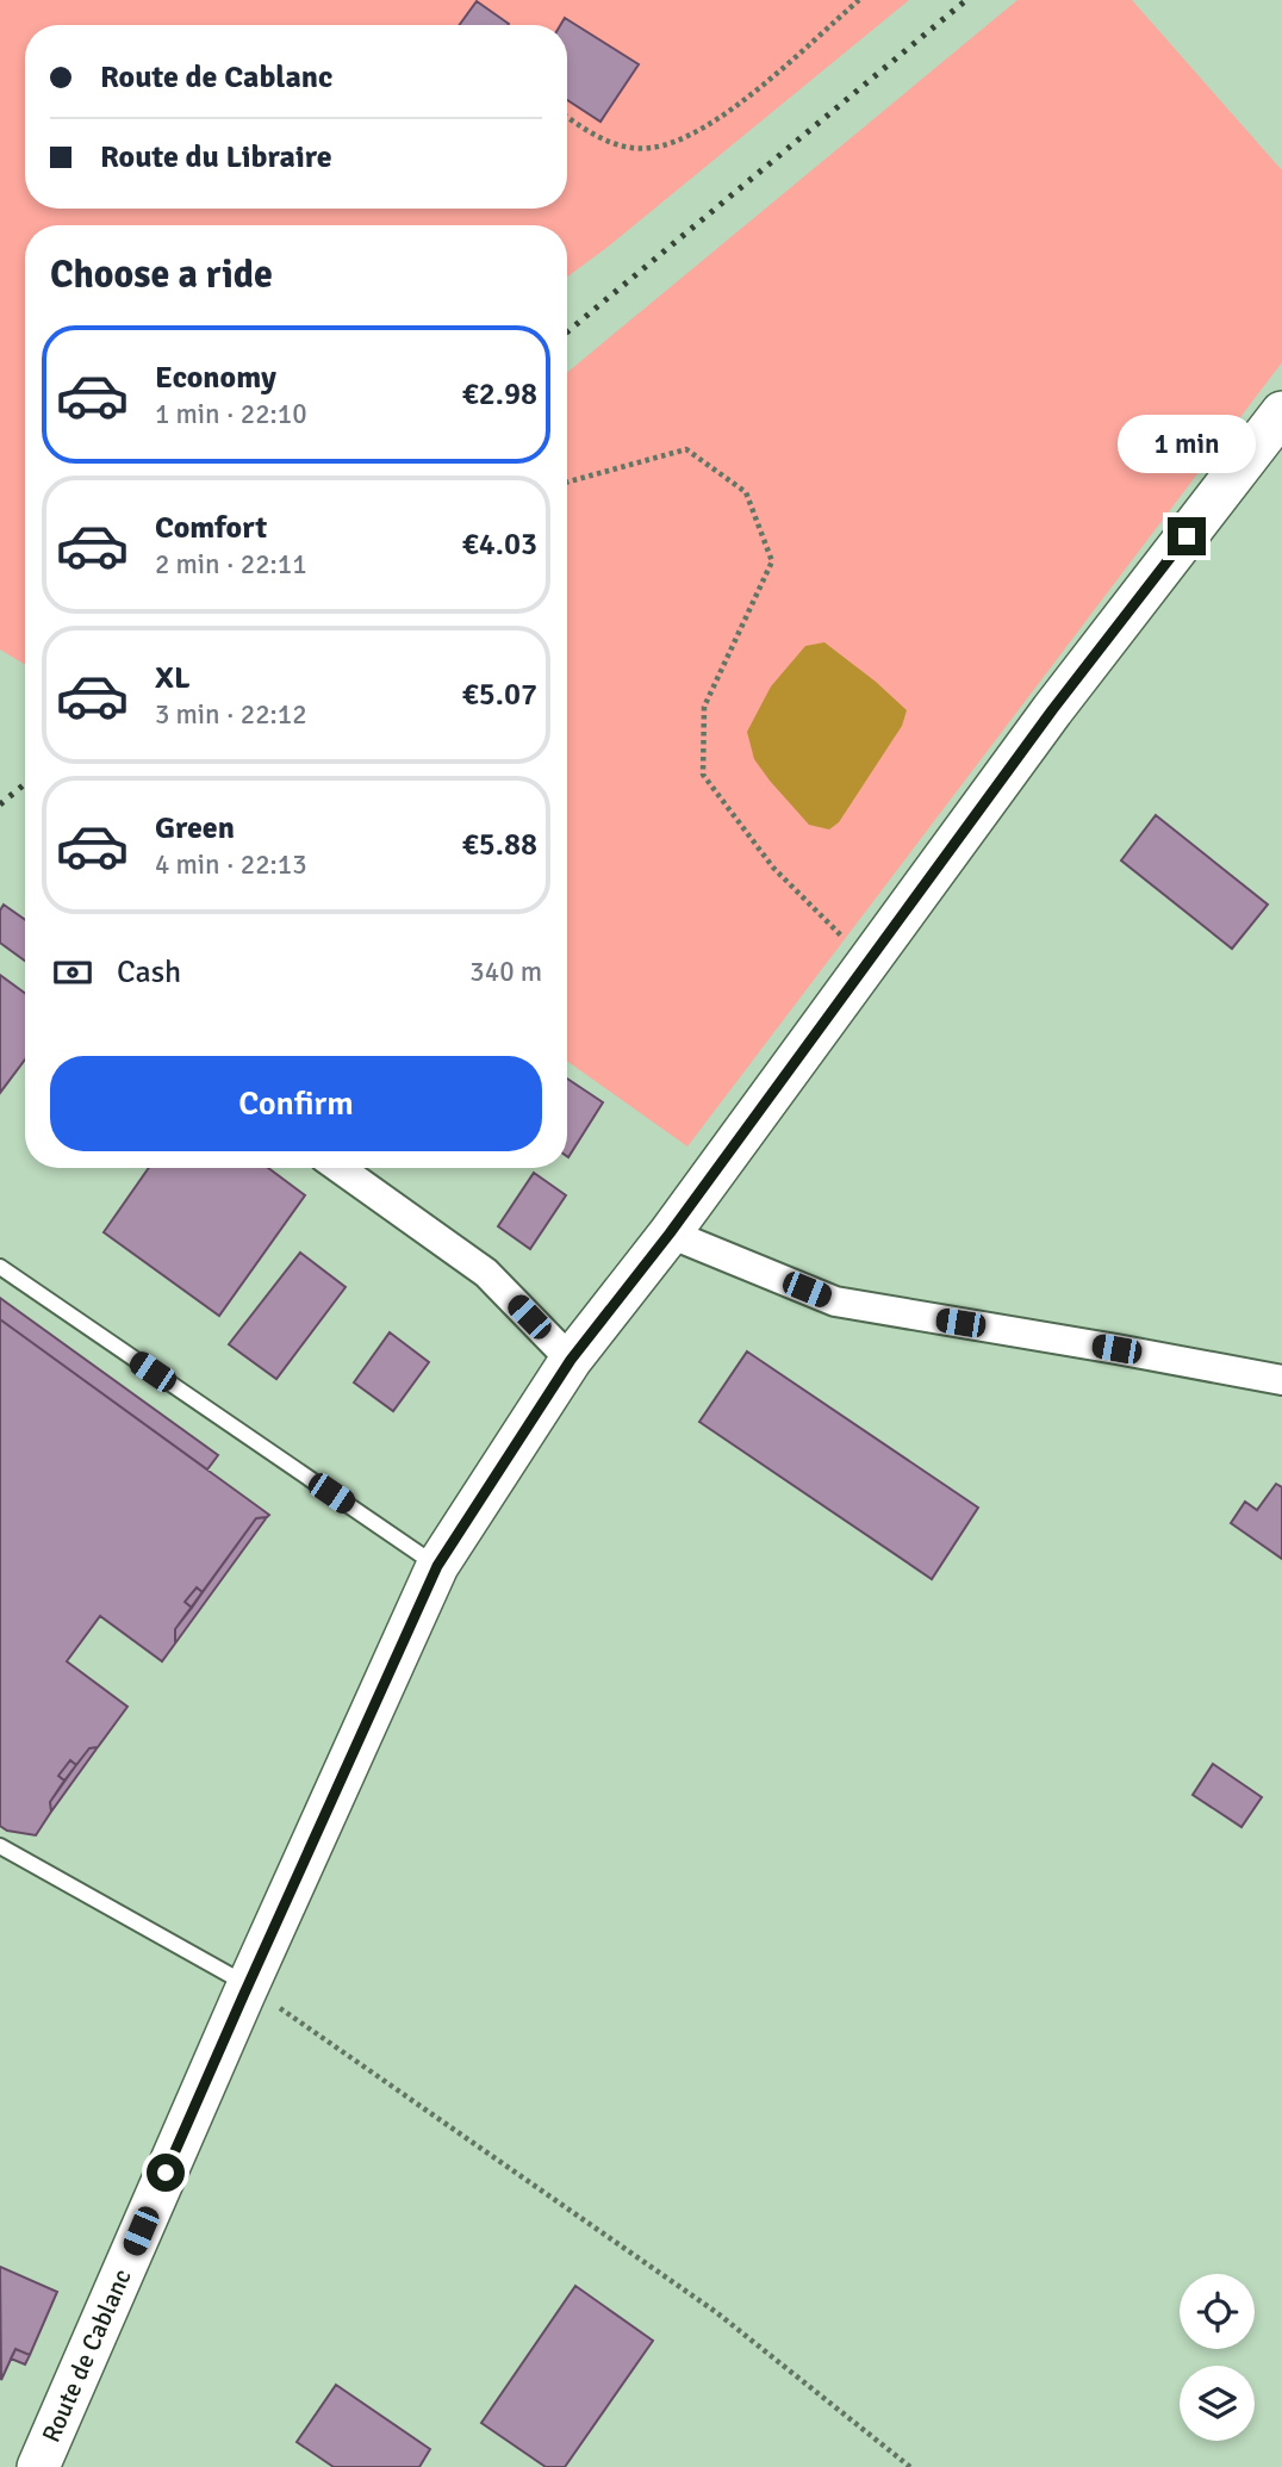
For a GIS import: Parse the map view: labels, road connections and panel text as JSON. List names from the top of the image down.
{
  "streets": {
    "main road": ["Route de Cablanc"]
  },
  "page": {
    "banner": ["Route de Cablanc", "Route du Libraire"],
    "heading": "Choose a ride",
    "list": [
      {
        "name": "Economy",
        "note": "1 min · 22:10",
        "value": "€2.98"
      },
      {
        "name": "Comfort",
        "note": "2 min · 22:11",
        "value": "€4.03"
      },
      {
        "name": "XL",
        "note": "3 min · 22:12",
        "value": "€5.07"
      },
      {
        "name": "Green",
        "note": "4 min · 22:13",
        "value": "€5.88"
      }
    ],
    "bubble": "1 min",
    "pay": ["Cash", "340 m"],
    "buttons": "Confirm"
  }
}
